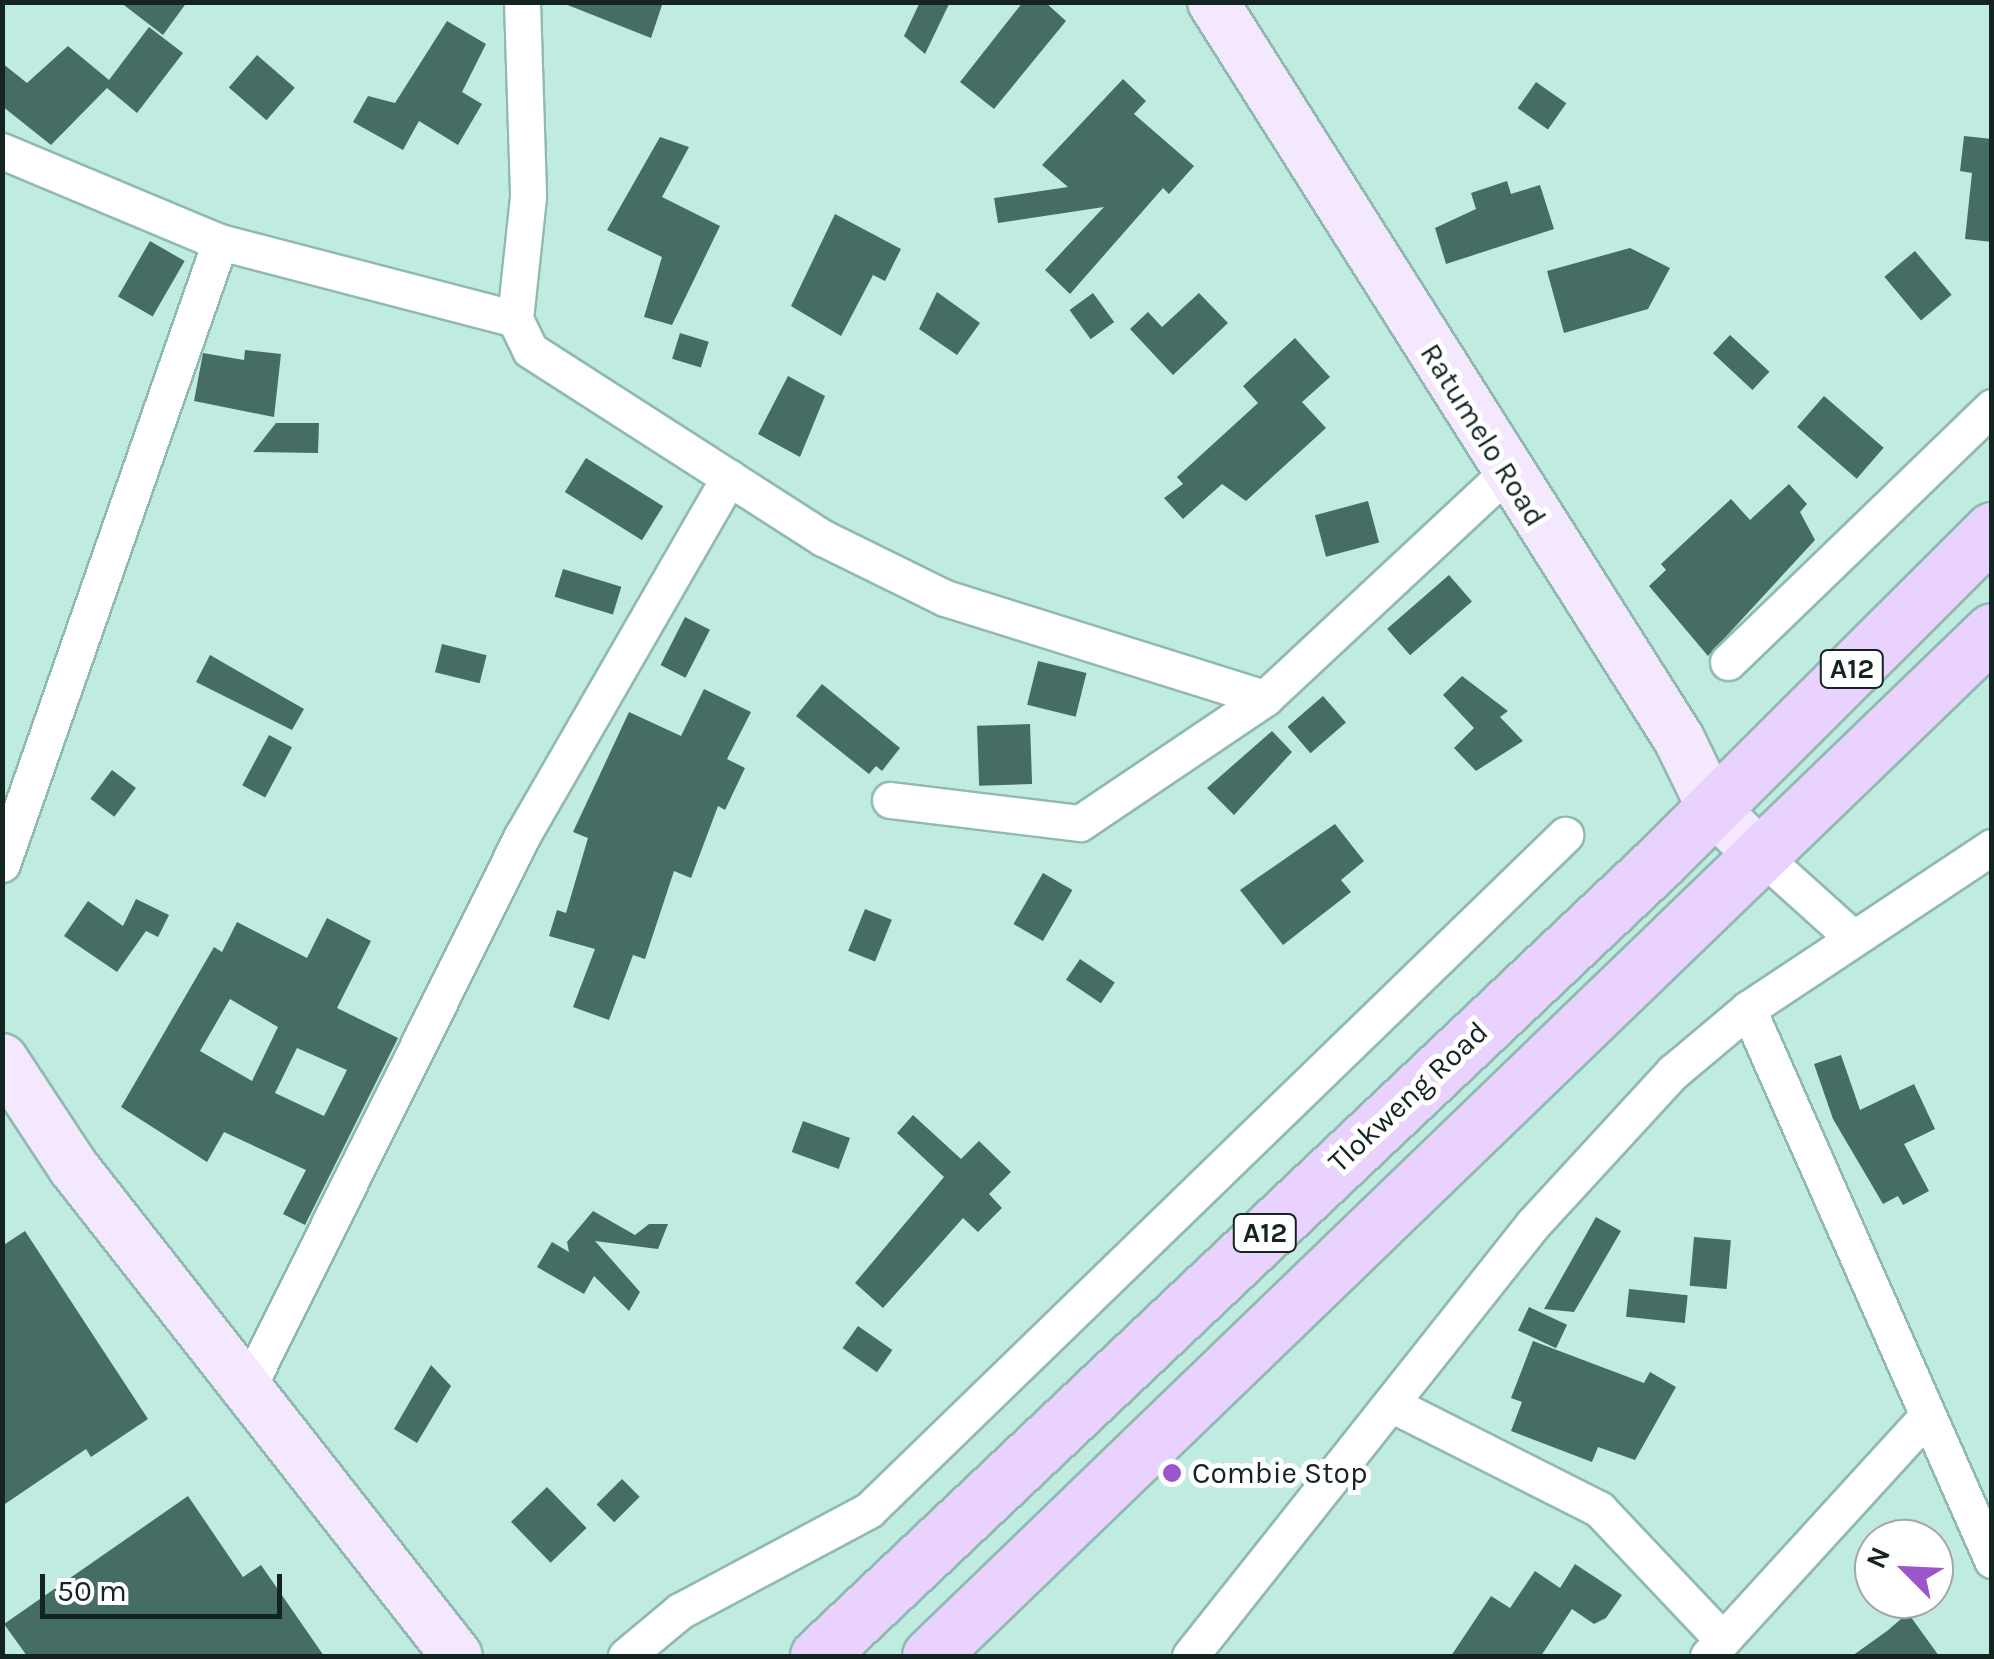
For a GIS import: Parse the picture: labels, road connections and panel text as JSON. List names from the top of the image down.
{
  "streets": {
    "main road": ["A12", "Tlokweng Road"],
    "street": ["Ratumelo Road"]
  },
  "crossings": [
    ["Ratumelo Road", "A12"],
    ["Ratumelo Road", "Tlokweng Road"]
  ],
  "places": ["Combie Stop"],
  "scale_bar": "50 m",
  "north": "top left"
}
